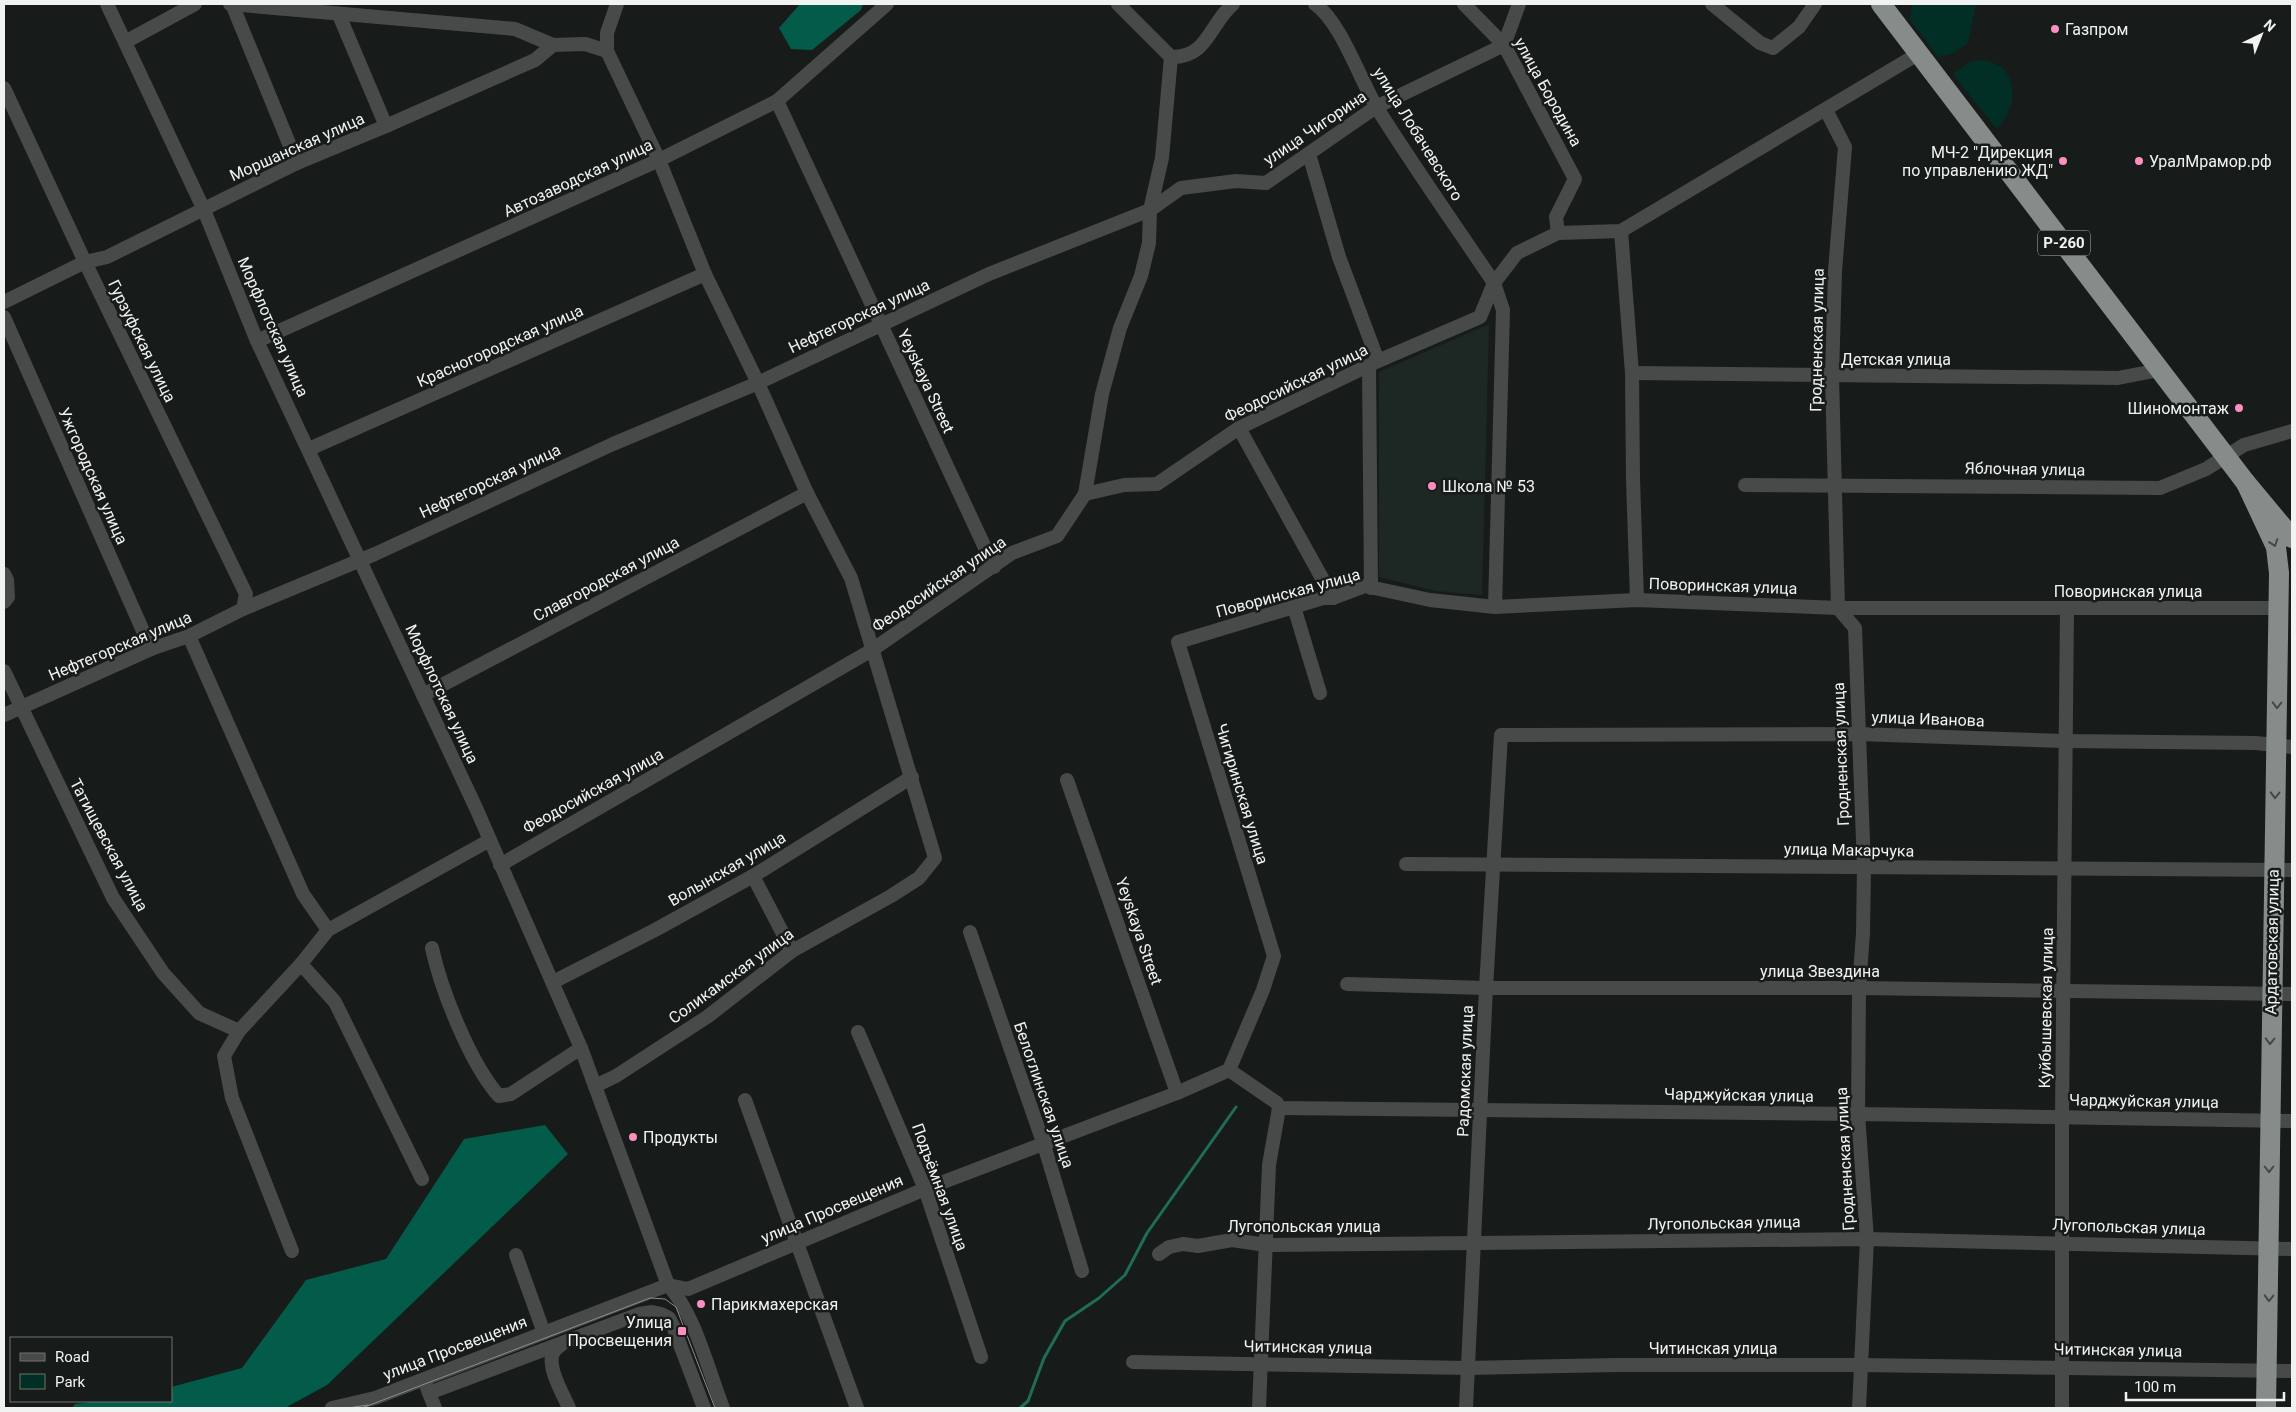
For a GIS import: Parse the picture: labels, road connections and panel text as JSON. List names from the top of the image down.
{
  "streets": {
    "highway": ["Р-260", "Ардатовская улица"],
    "street": [
      "улица Бородина",
      "улица Чигорина",
      "улица Лобачевского",
      "Моршанская улица",
      "Автозаводская улица",
      "Нефтегорская улица",
      "Морфлотская улица",
      "Гродненская улица",
      "Гурзуфская улица",
      "Красногородская улица",
      "Детская улица",
      "Yeyskaya Street",
      "Феодосийская улица",
      "Яблочная улица",
      "Ужгородская улица",
      "Славгородская улица",
      "Поворинская улица",
      "улица Иванова",
      "Чигиринская улица",
      "Татищевская улица",
      "улица Макарчука",
      "Волынская улица",
      "улица Звездина",
      "Соликамская улица",
      "Куйбышевская улица",
      "Радомская улица",
      "Белоглинская улица",
      "Чарджуйская улица",
      "Подъёмная улица",
      "улица Просвещения",
      "Лугопольская улица",
      "Читинская улица"
    ]
  },
  "crossings": [
    ["улица Бородина", "улица Чигорина"],
    ["улица Бородина", "Феодосийская улица"],
    ["улица Чигорина", "улица Лобачевского"],
    ["улица Чигорина", "Нефтегорская улица"],
    ["улица Лобачевского", "Феодосийская улица"],
    ["улица Лобачевского", "Поворинская улица"],
    ["Моршанская улица", "Морфлотская улица"],
    ["Моршанская улица", "Гурзуфская улица"],
    ["Автозаводская улица", "Морфлотская улица"],
    ["Автозаводская улица", "Yeyskaya Street"],
    ["Р-260", "Детская улица"],
    ["Р-260", "Яблочная улица"],
    ["Р-260", "Ардатовская улица"],
    ["Нефтегорская улица", "Морфлотская улица"],
    ["Нефтегорская улица", "Гурзуфская улица"],
    ["Нефтегорская улица", "Yeyskaya Street"],
    ["Нефтегорская улица", "Ужгородская улица"],
    ["Нефтегорская улица", "Татищевская улица"],
    ["Морфлотская улица", "Красногородская улица"],
    ["Морфлотская улица", "Феодосийская улица"],
    ["Морфлотская улица", "Славгородская улица"],
    ["Морфлотская улица", "Волынская улица"],
    ["Морфлотская улица", "Соликамская улица"],
    ["Морфлотская улица", "улица Просвещения"],
    ["Гродненская улица", "Детская улица"],
    ["Гродненская улица", "Яблочная улица"],
    ["Гродненская улица", "Поворинская улица"],
    ["Гродненская улица", "улица Иванова"],
    ["Гродненская улица", "улица Макарчука"],
    ["Гродненская улица", "улица Звездина"],
    ["Гродненская улица", "Чарджуйская улица"],
    ["Гродненская улица", "Лугопольская улица"],
    ["Гродненская улица", "Читинская улица"],
    ["Yeyskaya Street", "Феодосийская улица"],
    ["Yeyskaya Street", "улица Просвещения"],
    ["Поворинская улица", "Чигиринская улица"],
    ["Поворинская улица", "Ардатовская улица"],
    ["Поворинская улица", "Куйбышевская улица"],
    ["улица Иванова", "Ардатовская улица"],
    ["улица Иванова", "Куйбышевская улица"],
    ["улица Иванова", "Радомская улица"],
    ["Чигиринская улица", "улица Просвещения"],
    ["улица Макарчука", "Ардатовская улица"],
    ["улица Макарчука", "Куйбышевская улица"],
    ["улица Макарчука", "Радомская улица"],
    ["Волынская улица", "Соликамская улица"],
    ["Ардатовская улица", "улица Звездина"],
    ["Ардатовская улица", "Чарджуйская улица"],
    ["Ардатовская улица", "Лугопольская улица"],
    ["Ардатовская улица", "Читинская улица"],
    ["улица Звездина", "Куйбышевская улица"],
    ["улица Звездина", "Радомская улица"],
    ["Куйбышевская улица", "Чарджуйская улица"],
    ["Куйбышевская улица", "Лугопольская улица"],
    ["Куйбышевская улица", "Читинская улица"],
    ["Радомская улица", "Чарджуйская улица"],
    ["Радомская улица", "Лугопольская улица"],
    ["Радомская улица", "Читинская улица"],
    ["Белоглинская улица", "улица Просвещения"],
    ["Подъёмная улица", "улица Просвещения"]
  ],
  "one_way": ["Ардатовская улица"],
  "places": {
    "other": [
      "Газпром",
      "МЧ-2 \"Дирекция по управлению ЖД\"",
      "УралМрамор.рф",
      "Шиномонтаж",
      "Школа № 53",
      "Продукты",
      "Парикмахерская"
    ],
    "transit": ["Улица Просвещения"]
  },
  "legend": ["Road", "Park"],
  "scale_bar": "100 m",
  "north": "top right"
}
